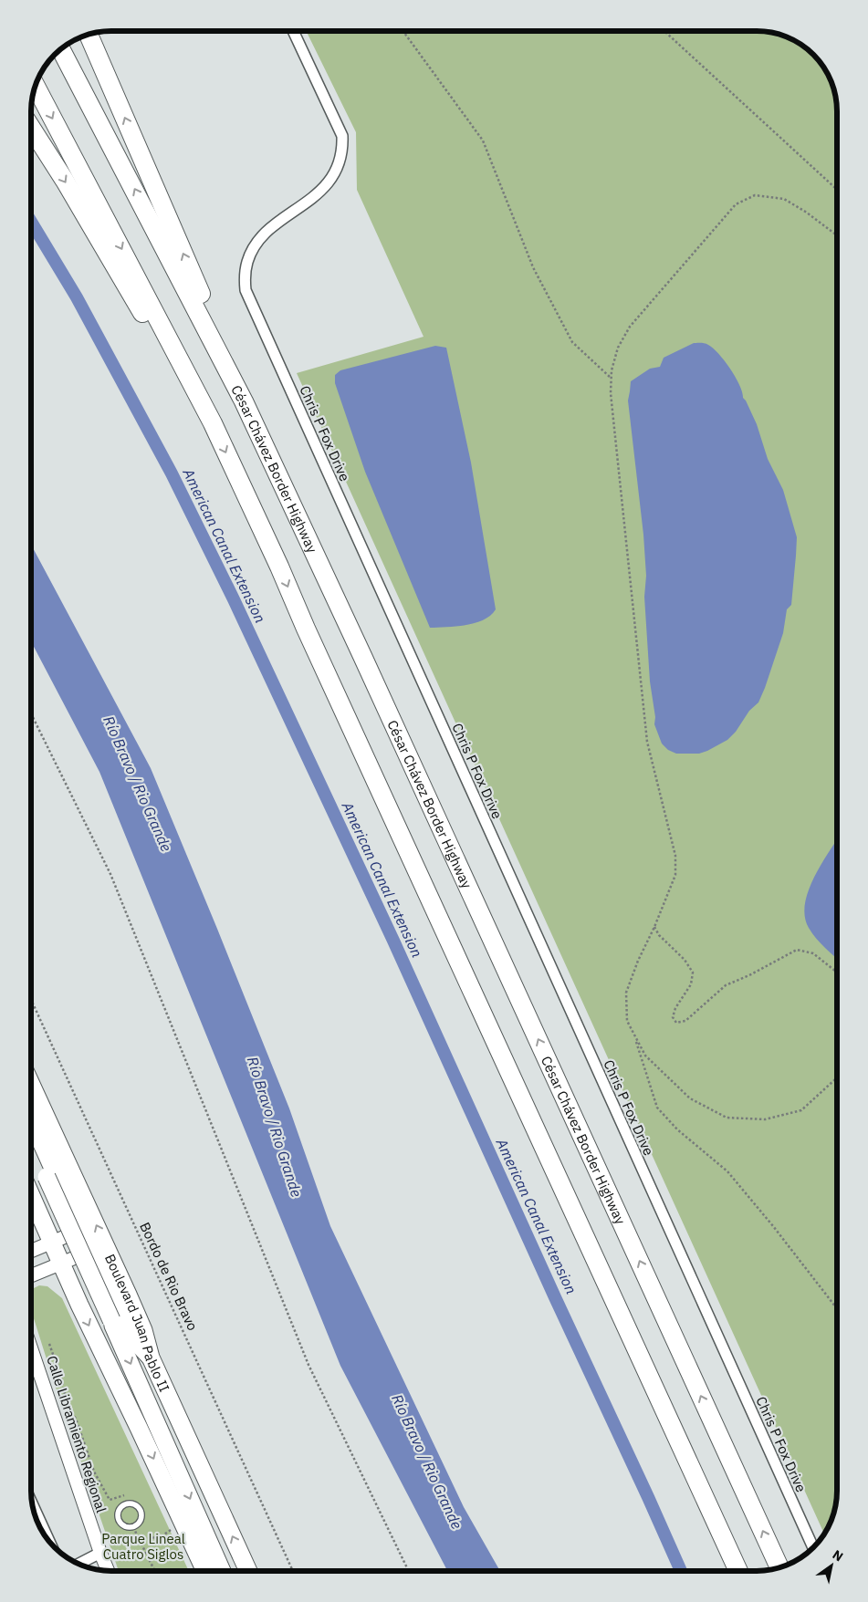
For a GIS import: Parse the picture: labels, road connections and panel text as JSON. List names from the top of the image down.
{
  "streets": {
    "highway": ["César Chávez Border Highway", "Boulevard Juan Pablo II"],
    "street": ["Chris P Fox Drive", "Calle Libramiento Regional"],
    "path": ["Bordo de Rio Bravo"]
  },
  "water": ["American Canal Extension", "Río Bravo / Rio Grande"],
  "parks": ["Parque Lineal Cuatro Siglos"],
  "north": "top right"
}
